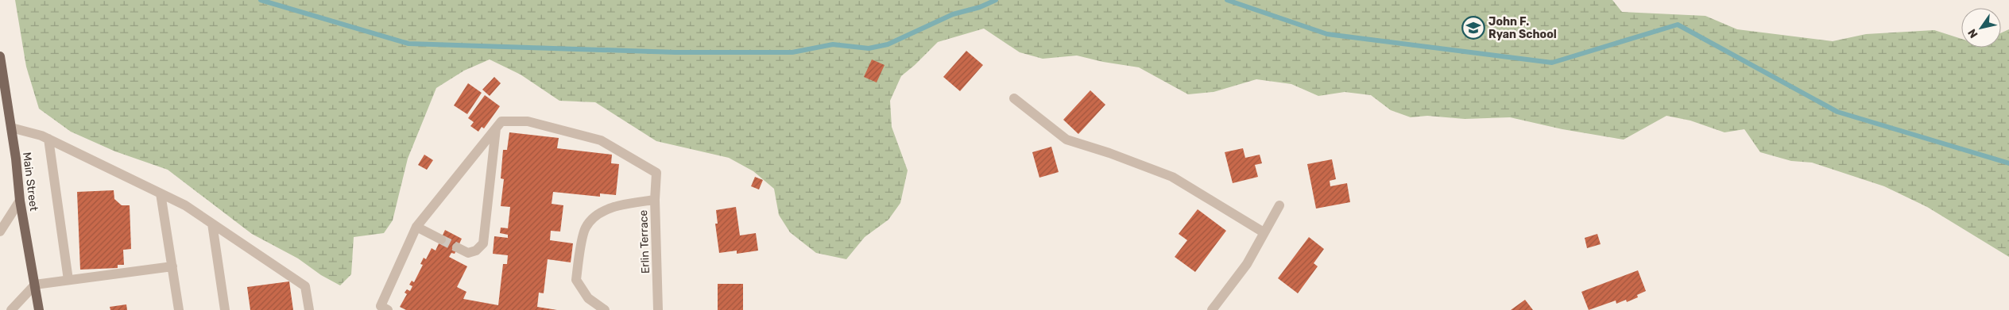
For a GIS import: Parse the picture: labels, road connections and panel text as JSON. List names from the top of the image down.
{
  "streets": {
    "main road": ["Main Street"],
    "street": ["Erlin Terrace"]
  },
  "places": {
    "school or university": ["John F. Ryan School"]
  },
  "north": "bottom left"
}
